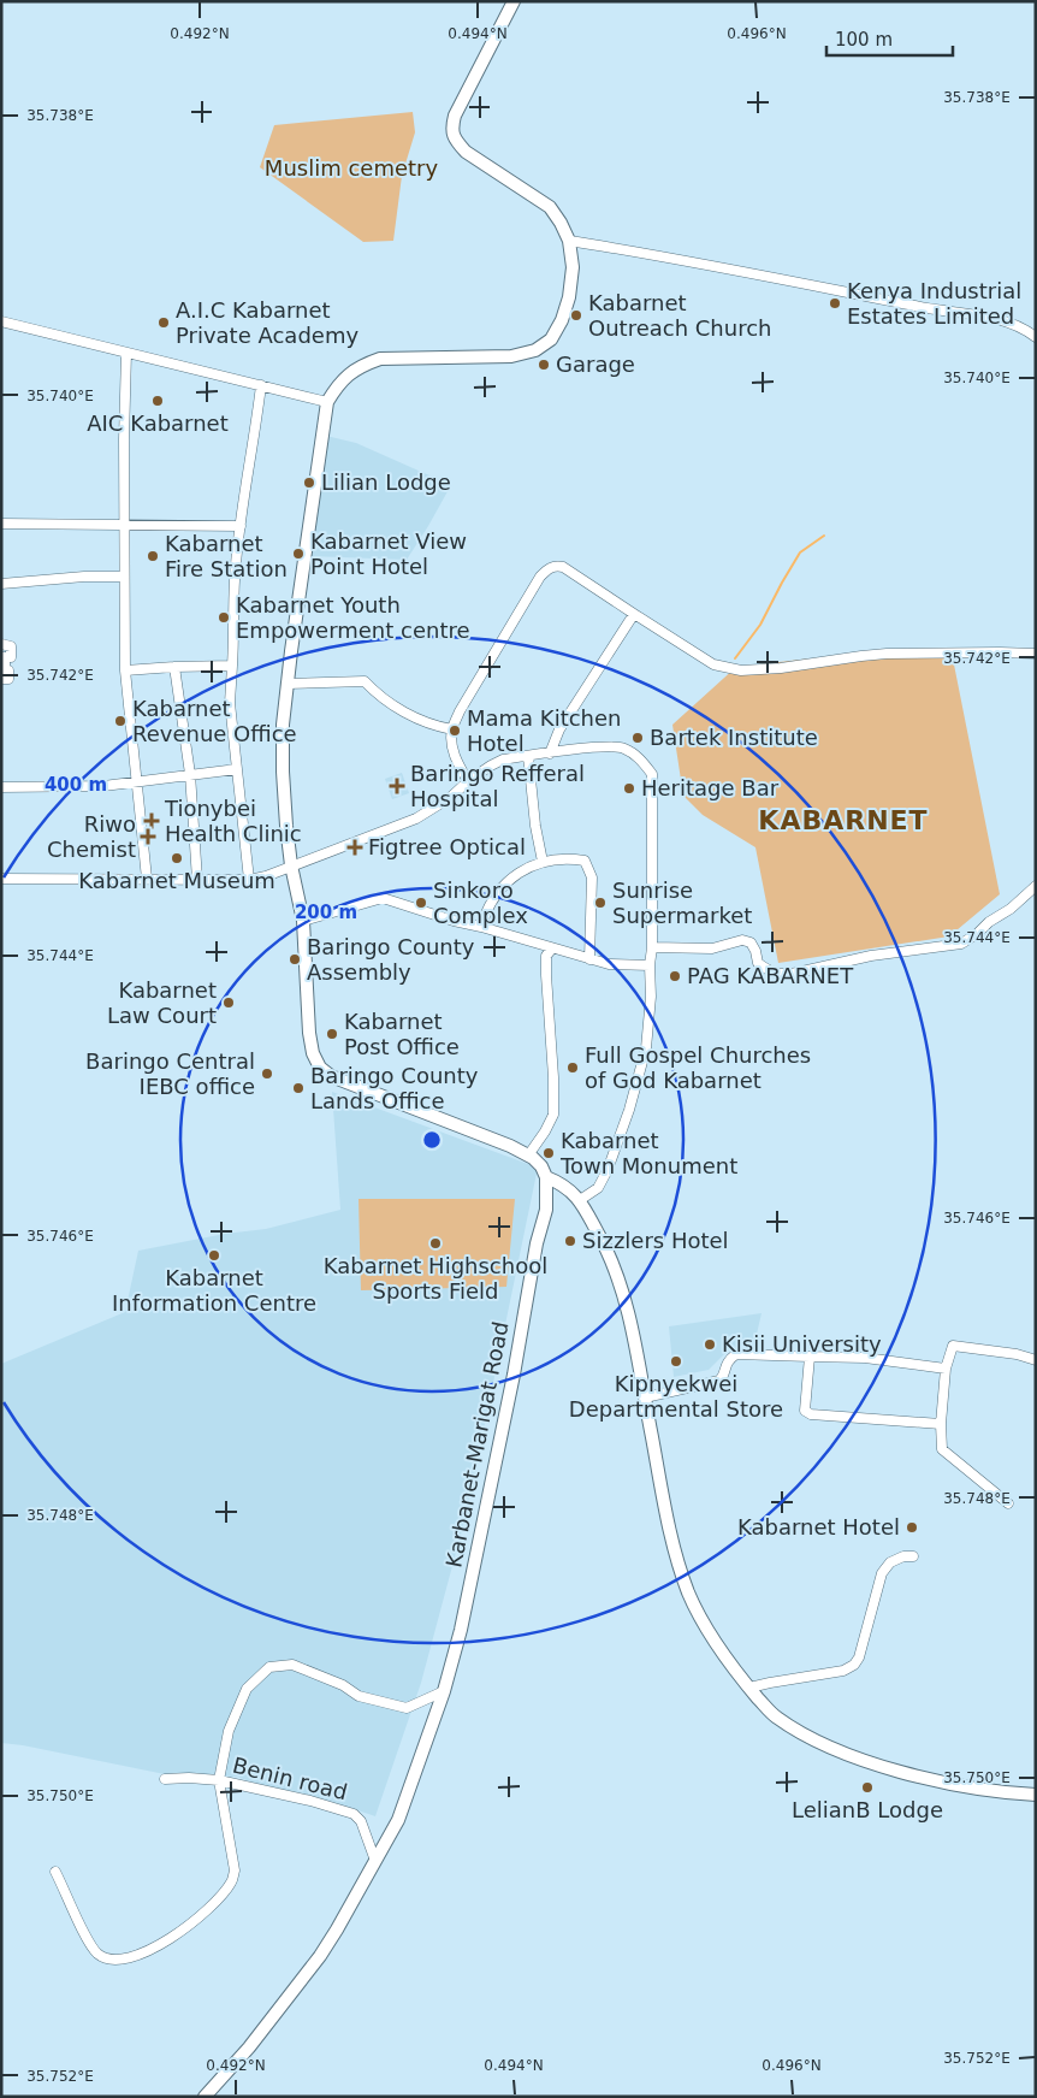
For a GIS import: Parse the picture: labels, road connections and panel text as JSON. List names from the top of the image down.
{
  "streets": {
    "main road": ["Karbanet-Marigat Road"],
    "street": ["Benin road"]
  },
  "crossings": [
    ["Karbanet-Marigat Road", "Benin road"]
  ],
  "districts": ["KABARNET"],
  "parks": ["Muslim cemetry"],
  "places": {
    "other": [
      "Kenya Industrial Estates Limited",
      "Kabarnet Outreach Church",
      "A.I.C Kabarnet Private Academy",
      "Garage",
      "AIC Kabarnet",
      "Lilian Lodge",
      "Kabarnet View Point Hotel",
      "Kabarnet Fire Station",
      "Kabarnet Youth Empowerment centre",
      "Kabarnet Revenue Office",
      "Mama Kitchen Hotel",
      "Bartek Institute",
      "Heritage Bar",
      "Kabarnet Museum",
      "Sinkoro Complex",
      "Sunrise Supermarket",
      "Baringo County Assembly",
      "PAG KABARNET",
      "Kabarnet Law Court",
      "Kabarnet Post Office",
      "Full Gospel Churches of God Kabarnet",
      "Baringo Central IEBC office",
      "Baringo County Lands Office",
      "Kabarnet Town Monument",
      "Sizzlers Hotel",
      "Kabarnet Highschool Sports Field",
      "Kabarnet Information Centre",
      "Kisii University",
      "Kipnyekwei Departmental Store",
      "Kabarnet Hotel",
      "LelianB Lodge"
    ],
    "health": [
      "Baringo Refferal Hospital",
      "Tionybei Health Clinic",
      "Riwo Chemist",
      "Figtree Optical"
    ]
  },
  "scale_bar": "100 m",
  "coordinates": [
    "0.492°N",
    "0.494°N",
    "0.496°N",
    "35.738°E",
    "35.740°E",
    "35.742°E",
    "35.744°E",
    "35.746°E",
    "35.748°E",
    "35.750°E",
    "35.752°E"
  ],
  "rings": ["400 m", "200 m"]
}
